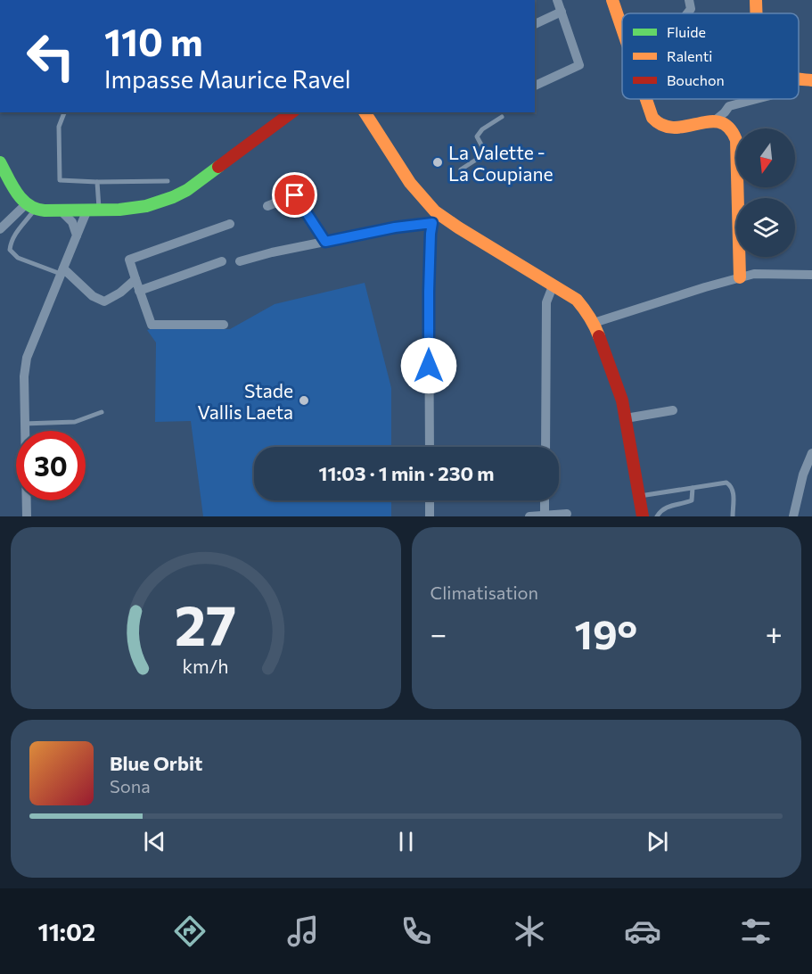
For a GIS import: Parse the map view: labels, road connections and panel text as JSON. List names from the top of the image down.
{
  "places": ["La Valette - La Coupiane", "Stade Vallis Laeta"],
  "legend": ["Fluide", "Ralenti", "Bouchon"],
  "north": "bottom",
  "page": {
    "turn": ["110 m", "Impasse Maurice Ravel"],
    "limit": "30",
    "trip": "11:03 · 1 min · 230 m",
    "tile": "Climatisation",
    "heat": ["−", "19°", "+"],
    "song": ["Blue Orbit", "Sona"],
    "tabs": "11:02",
    "gauge": ["27", "km/h"]
  }
}
